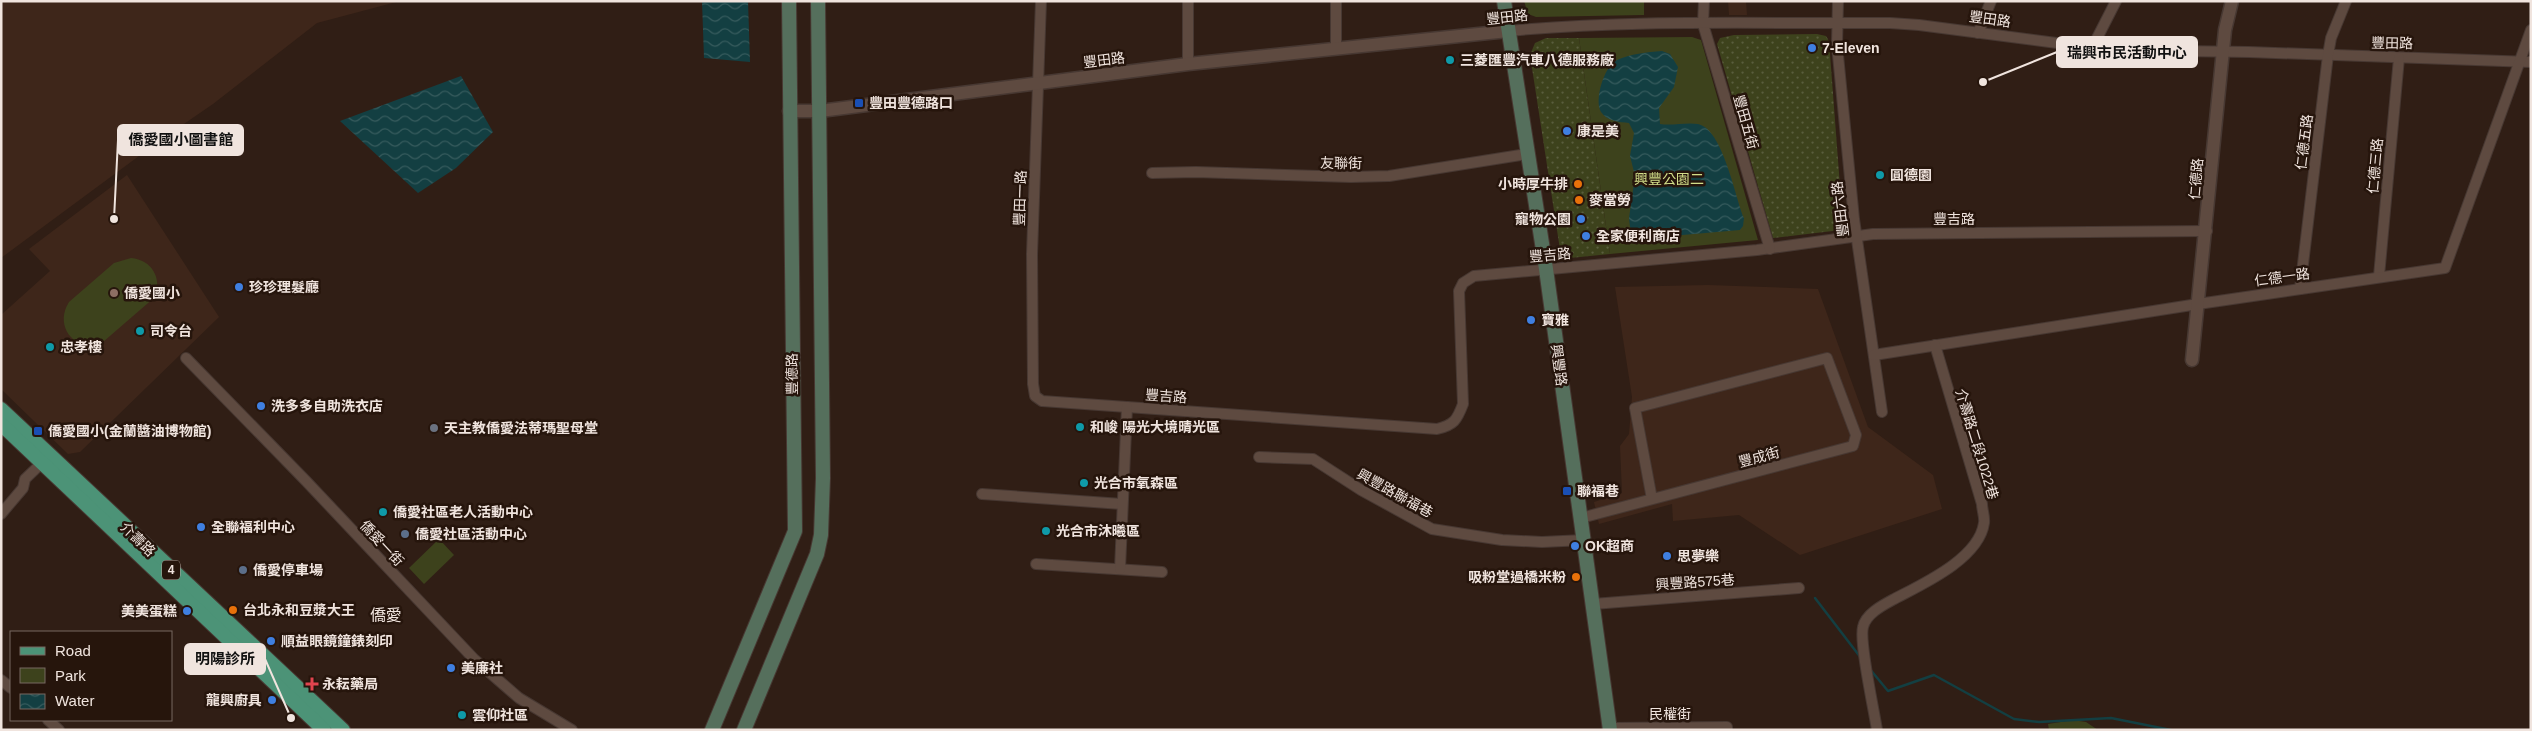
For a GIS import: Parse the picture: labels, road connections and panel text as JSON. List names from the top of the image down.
{
  "streets": {
    "main road": [
      "興豐路",
      "豐德路",
      "介壽路",
      "4"
    ],
    "street": [
      "豐田路",
      "豐田五街",
      "仁德五路",
      "友聯街",
      "仁德三路",
      "仁德路",
      "豐田一路",
      "豐田六路",
      "豐吉路",
      "仁德一路",
      "介壽路二段1022巷",
      "豐成街",
      "興豐路聯福巷",
      "僑愛一街",
      "興豐路575巷",
      "民權街"
    ]
  },
  "crossings": [
    ["豐田路", "豐田五街"],
    ["豐田路", "仁德五路"],
    ["豐田路", "仁德三路"],
    ["豐田路", "仁德路"],
    ["豐田路", "豐田一路"],
    ["豐田路", "豐田六路"],
    ["豐田路", "仁德一路"],
    ["豐田路", "興豐路"],
    ["豐田路", "豐德路"],
    ["豐田五街", "豐吉路"],
    ["仁德五路", "仁德一路"],
    ["友聯街", "興豐路"],
    ["仁德三路", "仁德一路"],
    ["仁德路", "豐吉路"],
    ["仁德路", "仁德一路"],
    ["豐田一路", "豐吉路"],
    ["豐田六路", "豐吉路"],
    ["豐田六路", "仁德一路"],
    ["豐吉路", "興豐路"],
    ["仁德一路", "介壽路二段1022巷"],
    ["興豐路", "豐成街"],
    ["興豐路", "興豐路聯福巷"],
    ["興豐路", "興豐路575巷"],
    ["興豐路", "民權街"]
  ],
  "districts": ["僑愛"],
  "parks": ["興豐公園二"],
  "places": {
    "other": [
      "7-Eleven",
      "三菱匯豐汽車八德服務廠",
      "瑞興市民活動中心",
      "康是美",
      "圓德園",
      "小時厚牛排",
      "麥當勞",
      "僑愛國小圖書館",
      "寵物公園",
      "全家便利商店",
      "珍珍理髮廳",
      "僑愛國小",
      "寶雅",
      "司令台",
      "忠孝樓",
      "洗多多自助洗衣店",
      "和峻 陽光大境晴光區",
      "天主教僑愛法蒂瑪聖母堂",
      "光合市氧森區",
      "僑愛社區老人活動中心",
      "全聯福利中心",
      "光合市沐曦區",
      "僑愛社區活動中心",
      "OK超商",
      "思夢樂",
      "僑愛停車場",
      "吸粉堂過橋米粉",
      "台北永和豆漿大王",
      "美美蛋糕",
      "順益眼鏡鐘錶刻印",
      "美廉社",
      "龍興廚具",
      "雲仰社區",
      "明陽診所"
    ],
    "transit": ["豐田豐德路口", "僑愛國小(金蘭醬油博物館)", "聯福巷"],
    "health": ["永耘藥局"]
  },
  "legend": ["Road", "Park", "Water"]
}
